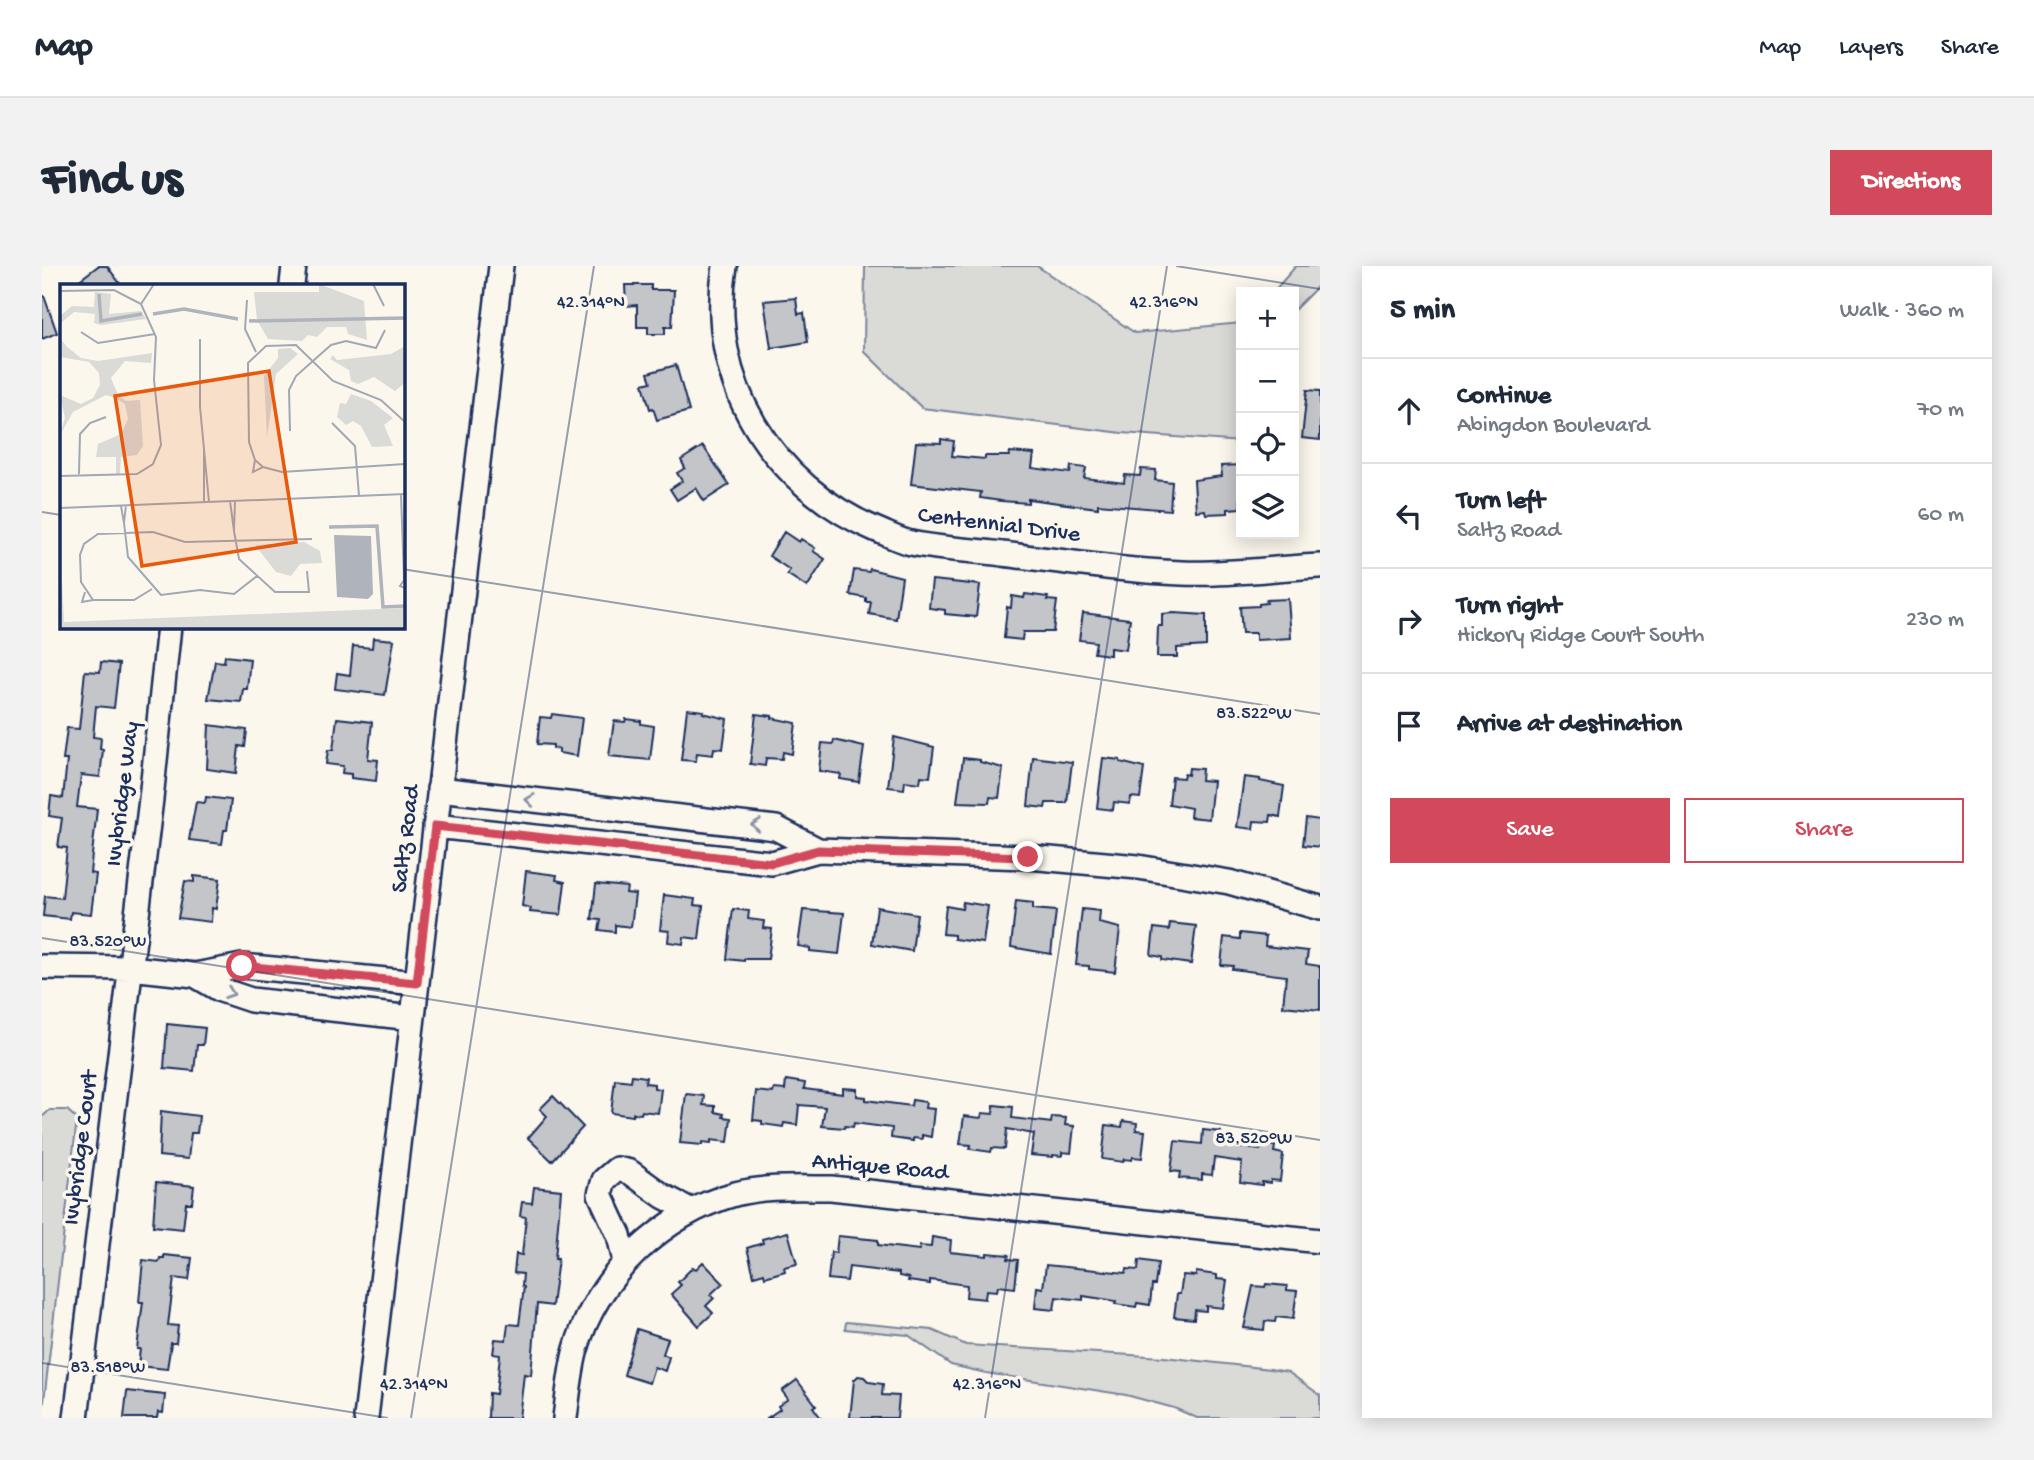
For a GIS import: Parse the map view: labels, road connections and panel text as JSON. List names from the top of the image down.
{
  "streets": {
    "street": [
      "Centennial Drive",
      "Ivybridge Way",
      "Saltz Road",
      "Ivybridge Court",
      "Antique Road"
    ]
  },
  "crossings": [
    ["Ivybridge Way", "Ivybridge Court"]
  ],
  "page": {
    "header": "Map",
    "nav": ["Map", "Layers", "Share"],
    "buttons": [
      "Directions",
      ["Save", "Share"]
    ],
    "title": "Find us",
    "heading": ["5 min", "Walk · 360 m"],
    "map_buttons": ["+", "−"],
    "list": [
      ["Continue", "Abingdon Boulevard", "70 m"],
      ["Turn left", "Saltz Road", "60 m"],
      ["Turn right", "Hickory Ridge Court South", "230 m"],
      "Arrive at destination"
    ]
  },
  "coordinates": [
    "42.314°N",
    "42.316°N",
    "83.522°W",
    "83.520°W",
    "83.518°W"
  ]
}
